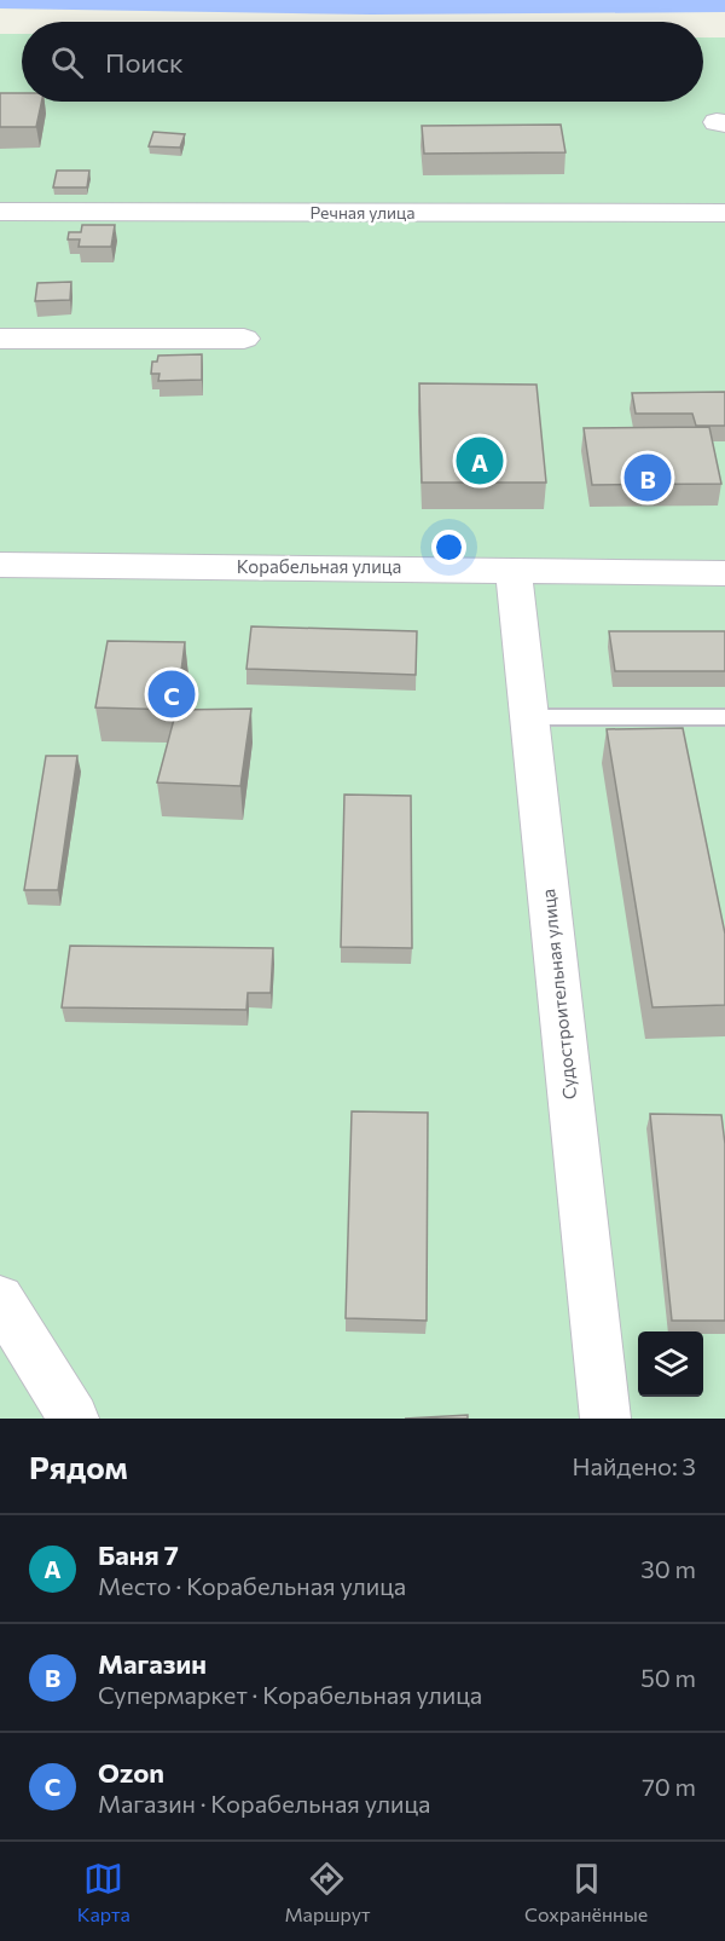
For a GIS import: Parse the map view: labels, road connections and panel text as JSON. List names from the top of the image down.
{
  "streets": {
    "street": ["Речная улица", "Корабельная улица", "Судостроительная улица"]
  },
  "crossings": [
    ["Корабельная улица", "Судостроительная улица"]
  ],
  "page": {
    "search": "Поиск",
    "pins": ["A", "B", "C"],
    "heading": ["Рядом", "Найдено: 3"],
    "list": [
      {
        "mark": "A",
        "name": "Баня 7",
        "note": "Место · Корабельная улица",
        "value": "30 m"
      },
      {
        "mark": "B",
        "name": "Магазин",
        "note": "Супермаркет · Корабельная улица",
        "value": "50 m"
      },
      {
        "mark": "C",
        "name": "Ozon",
        "note": "Магазин · Корабельная улица",
        "value": "70 m"
      }
    ],
    "nav": ["Карта", "Маршрут", "Сохранённые"]
  }
}
